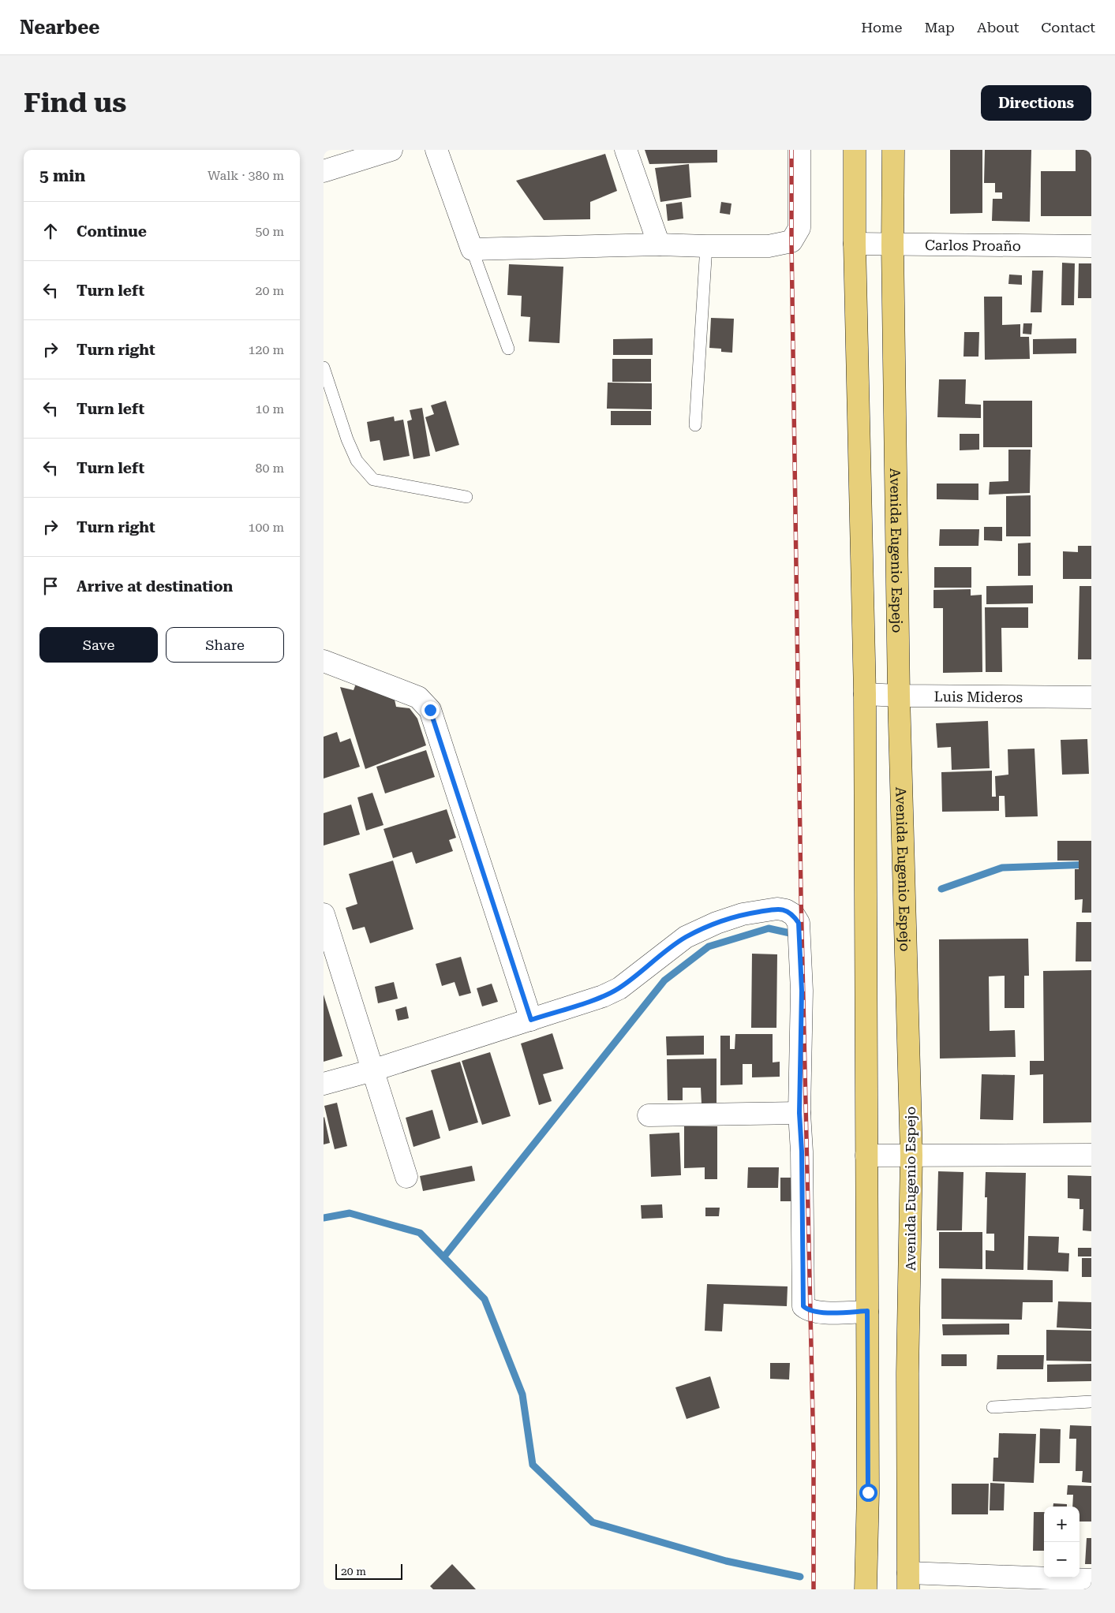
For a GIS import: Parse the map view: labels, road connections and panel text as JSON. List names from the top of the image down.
{
  "streets": {
    "main road": ["Avenida Eugenio Espejo"],
    "street": ["Carlos Proaño", "Luis Mideros"]
  },
  "crossings": [
    ["Carlos Proaño", "Avenida Eugenio Espejo"],
    ["Avenida Eugenio Espejo", "Luis Mideros"]
  ],
  "scale_bar": "20 m",
  "page": {
    "header": "Nearbee",
    "nav": [
      "Home",
      "Map",
      "About",
      "Contact"
    ],
    "buttons": [
      "Directions",
      ["Save", "Share"]
    ],
    "title": "Find us",
    "heading": ["5 min", "Walk · 380 m"],
    "list": [
      ["Continue", "50 m"],
      ["Turn left", "20 m"],
      ["Turn right", "120 m"],
      ["Turn left", "10 m"],
      ["Turn left", "80 m"],
      ["Turn right", "100 m"],
      "Arrive at destination"
    ],
    "map_buttons": ["+", "−"],
    "scale": "20 m"
  }
}
